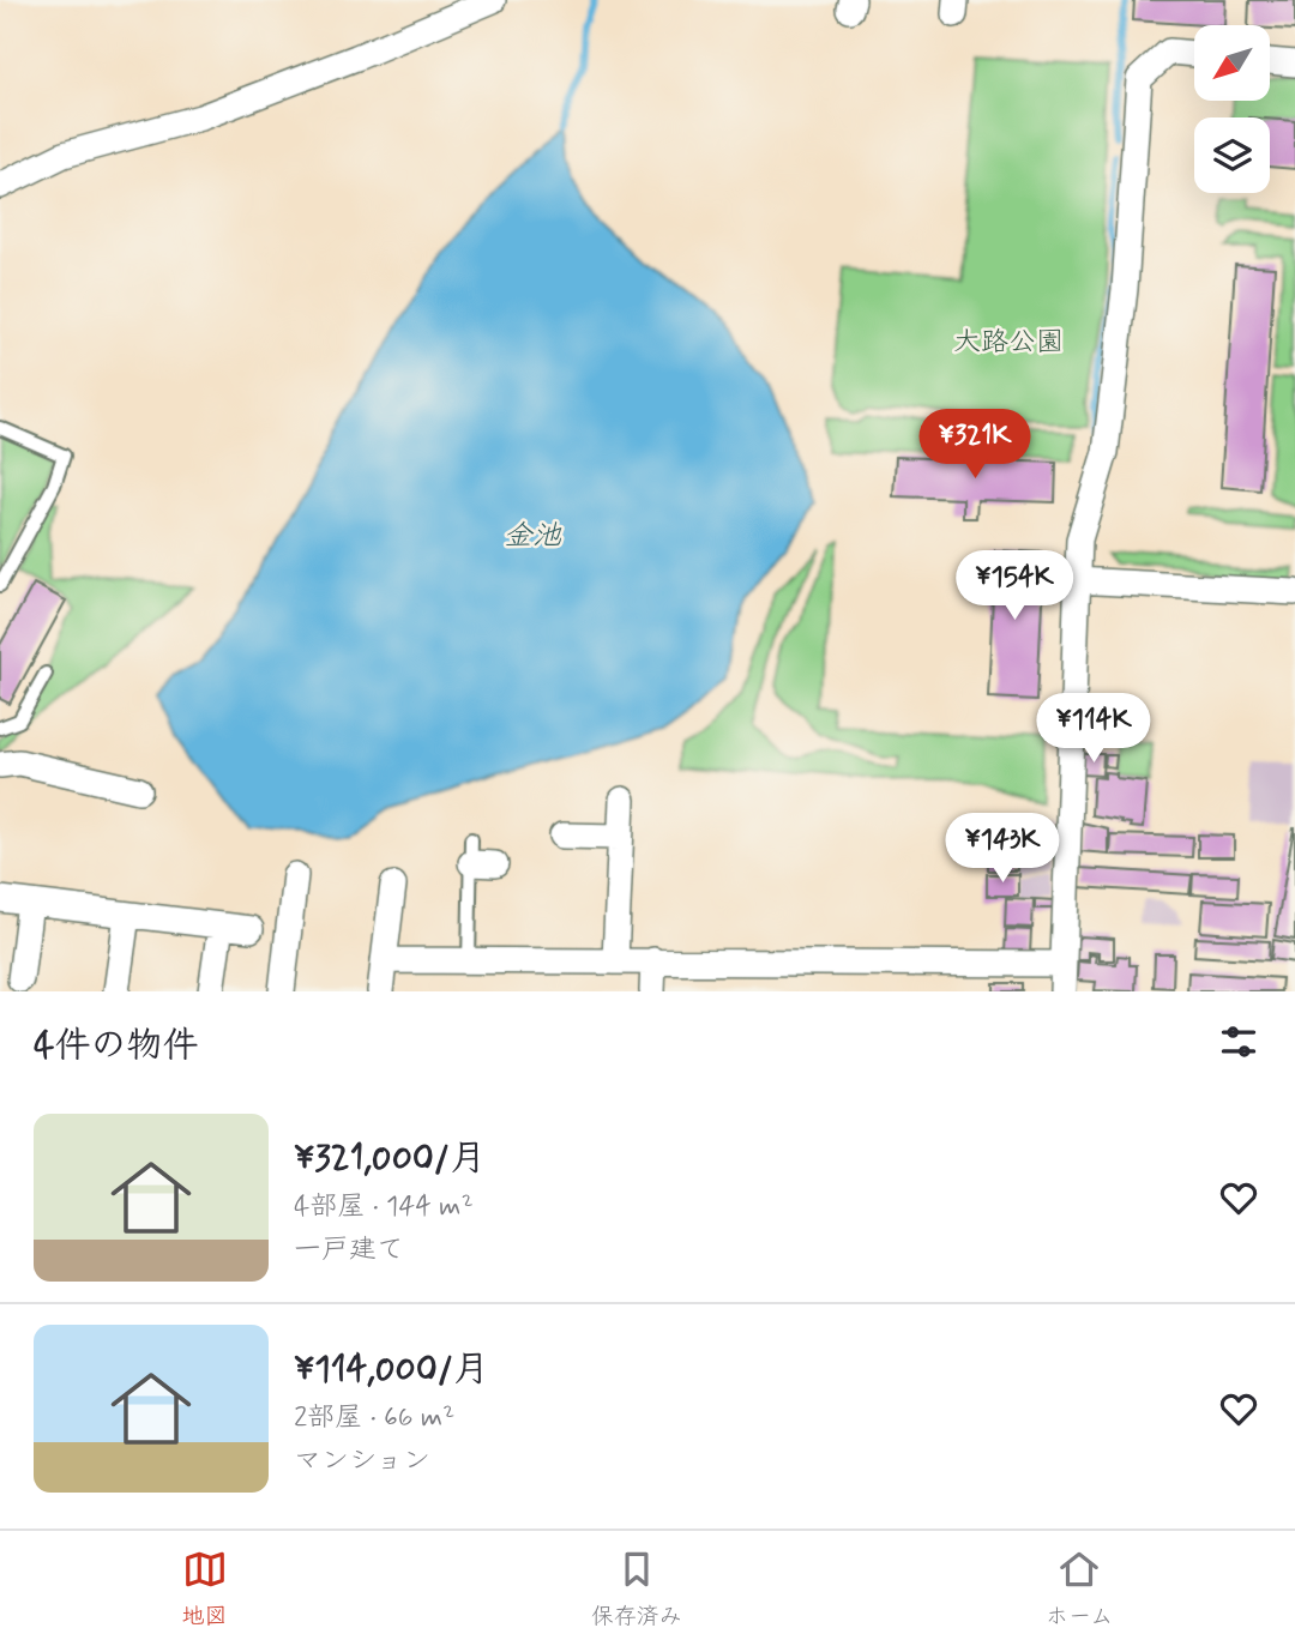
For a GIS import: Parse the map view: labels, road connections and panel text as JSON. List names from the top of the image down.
{
  "water": ["金池"],
  "parks": ["大路公園"],
  "north": "bottom left",
  "page": {
    "price": [
      "¥321K",
      "¥154K",
      "¥114K",
      "¥143K"
    ],
    "heading": "4件の物件",
    "list": [
      {
        "name": "¥321,000/月",
        "note": "4部屋 · 144 m² · 一戸建て"
      },
      {
        "name": "¥114,000/月",
        "note": "2部屋 · 66 m² · マンション"
      }
    ],
    "tabs": ["地図", "保存済み", "ホーム"]
  }
}
